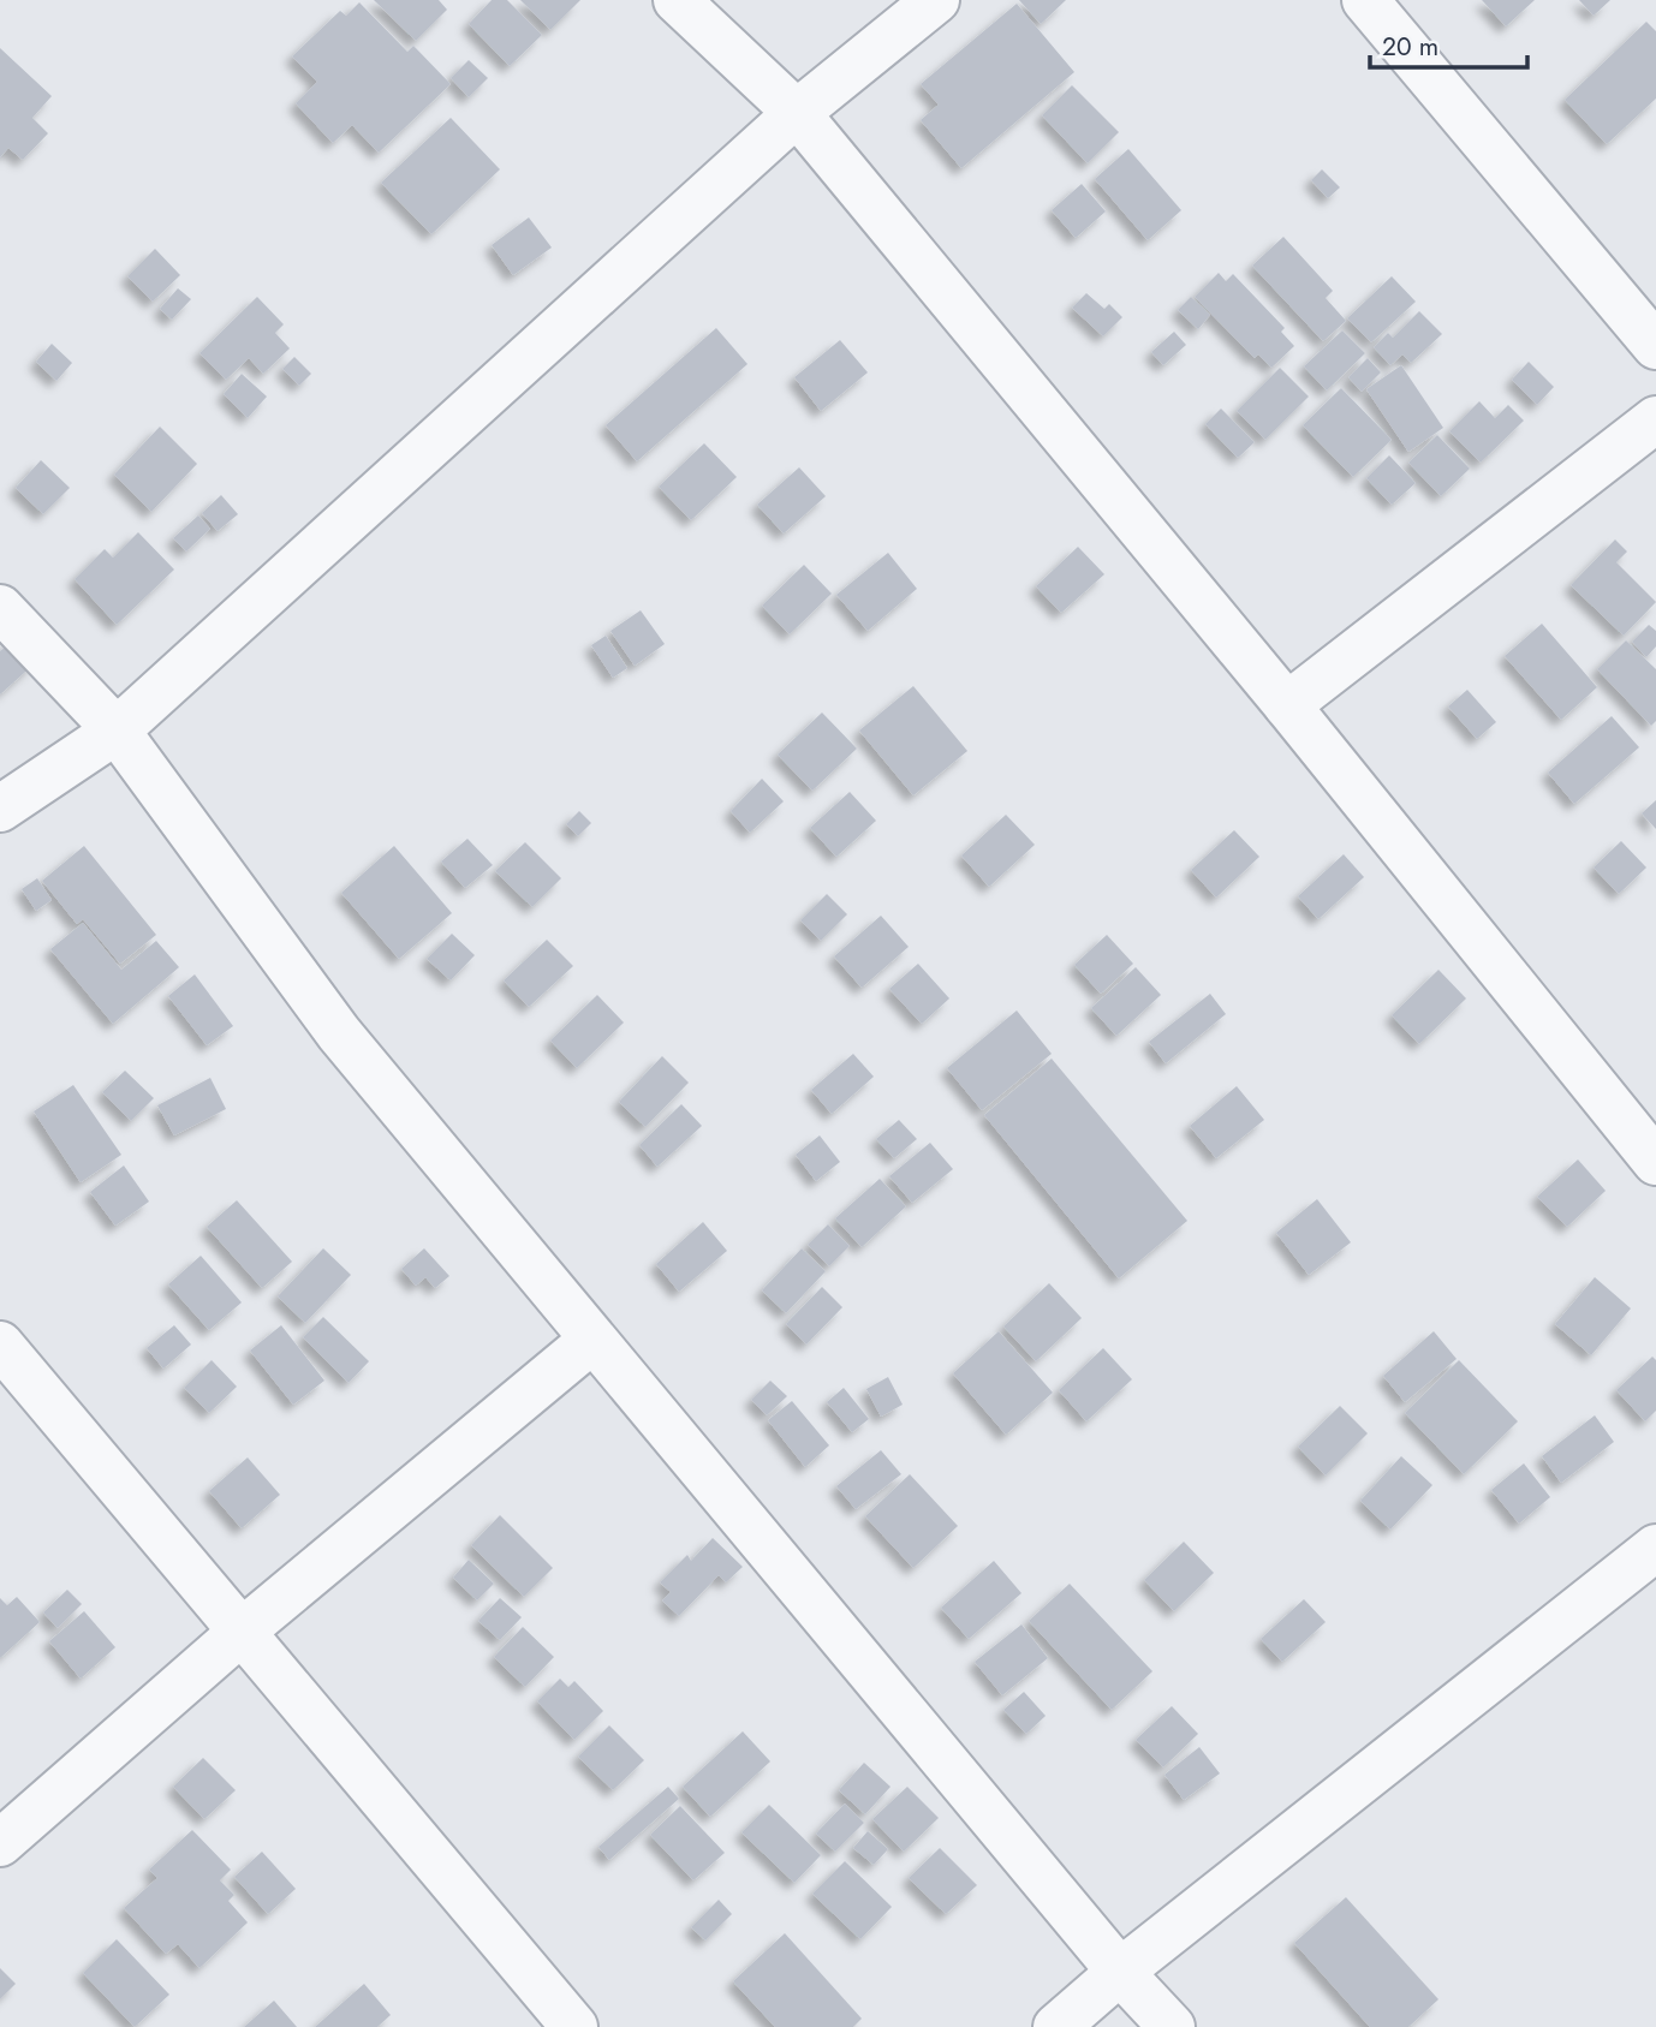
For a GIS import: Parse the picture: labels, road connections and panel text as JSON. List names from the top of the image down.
{
  "scale_bar": "20 m"
}
